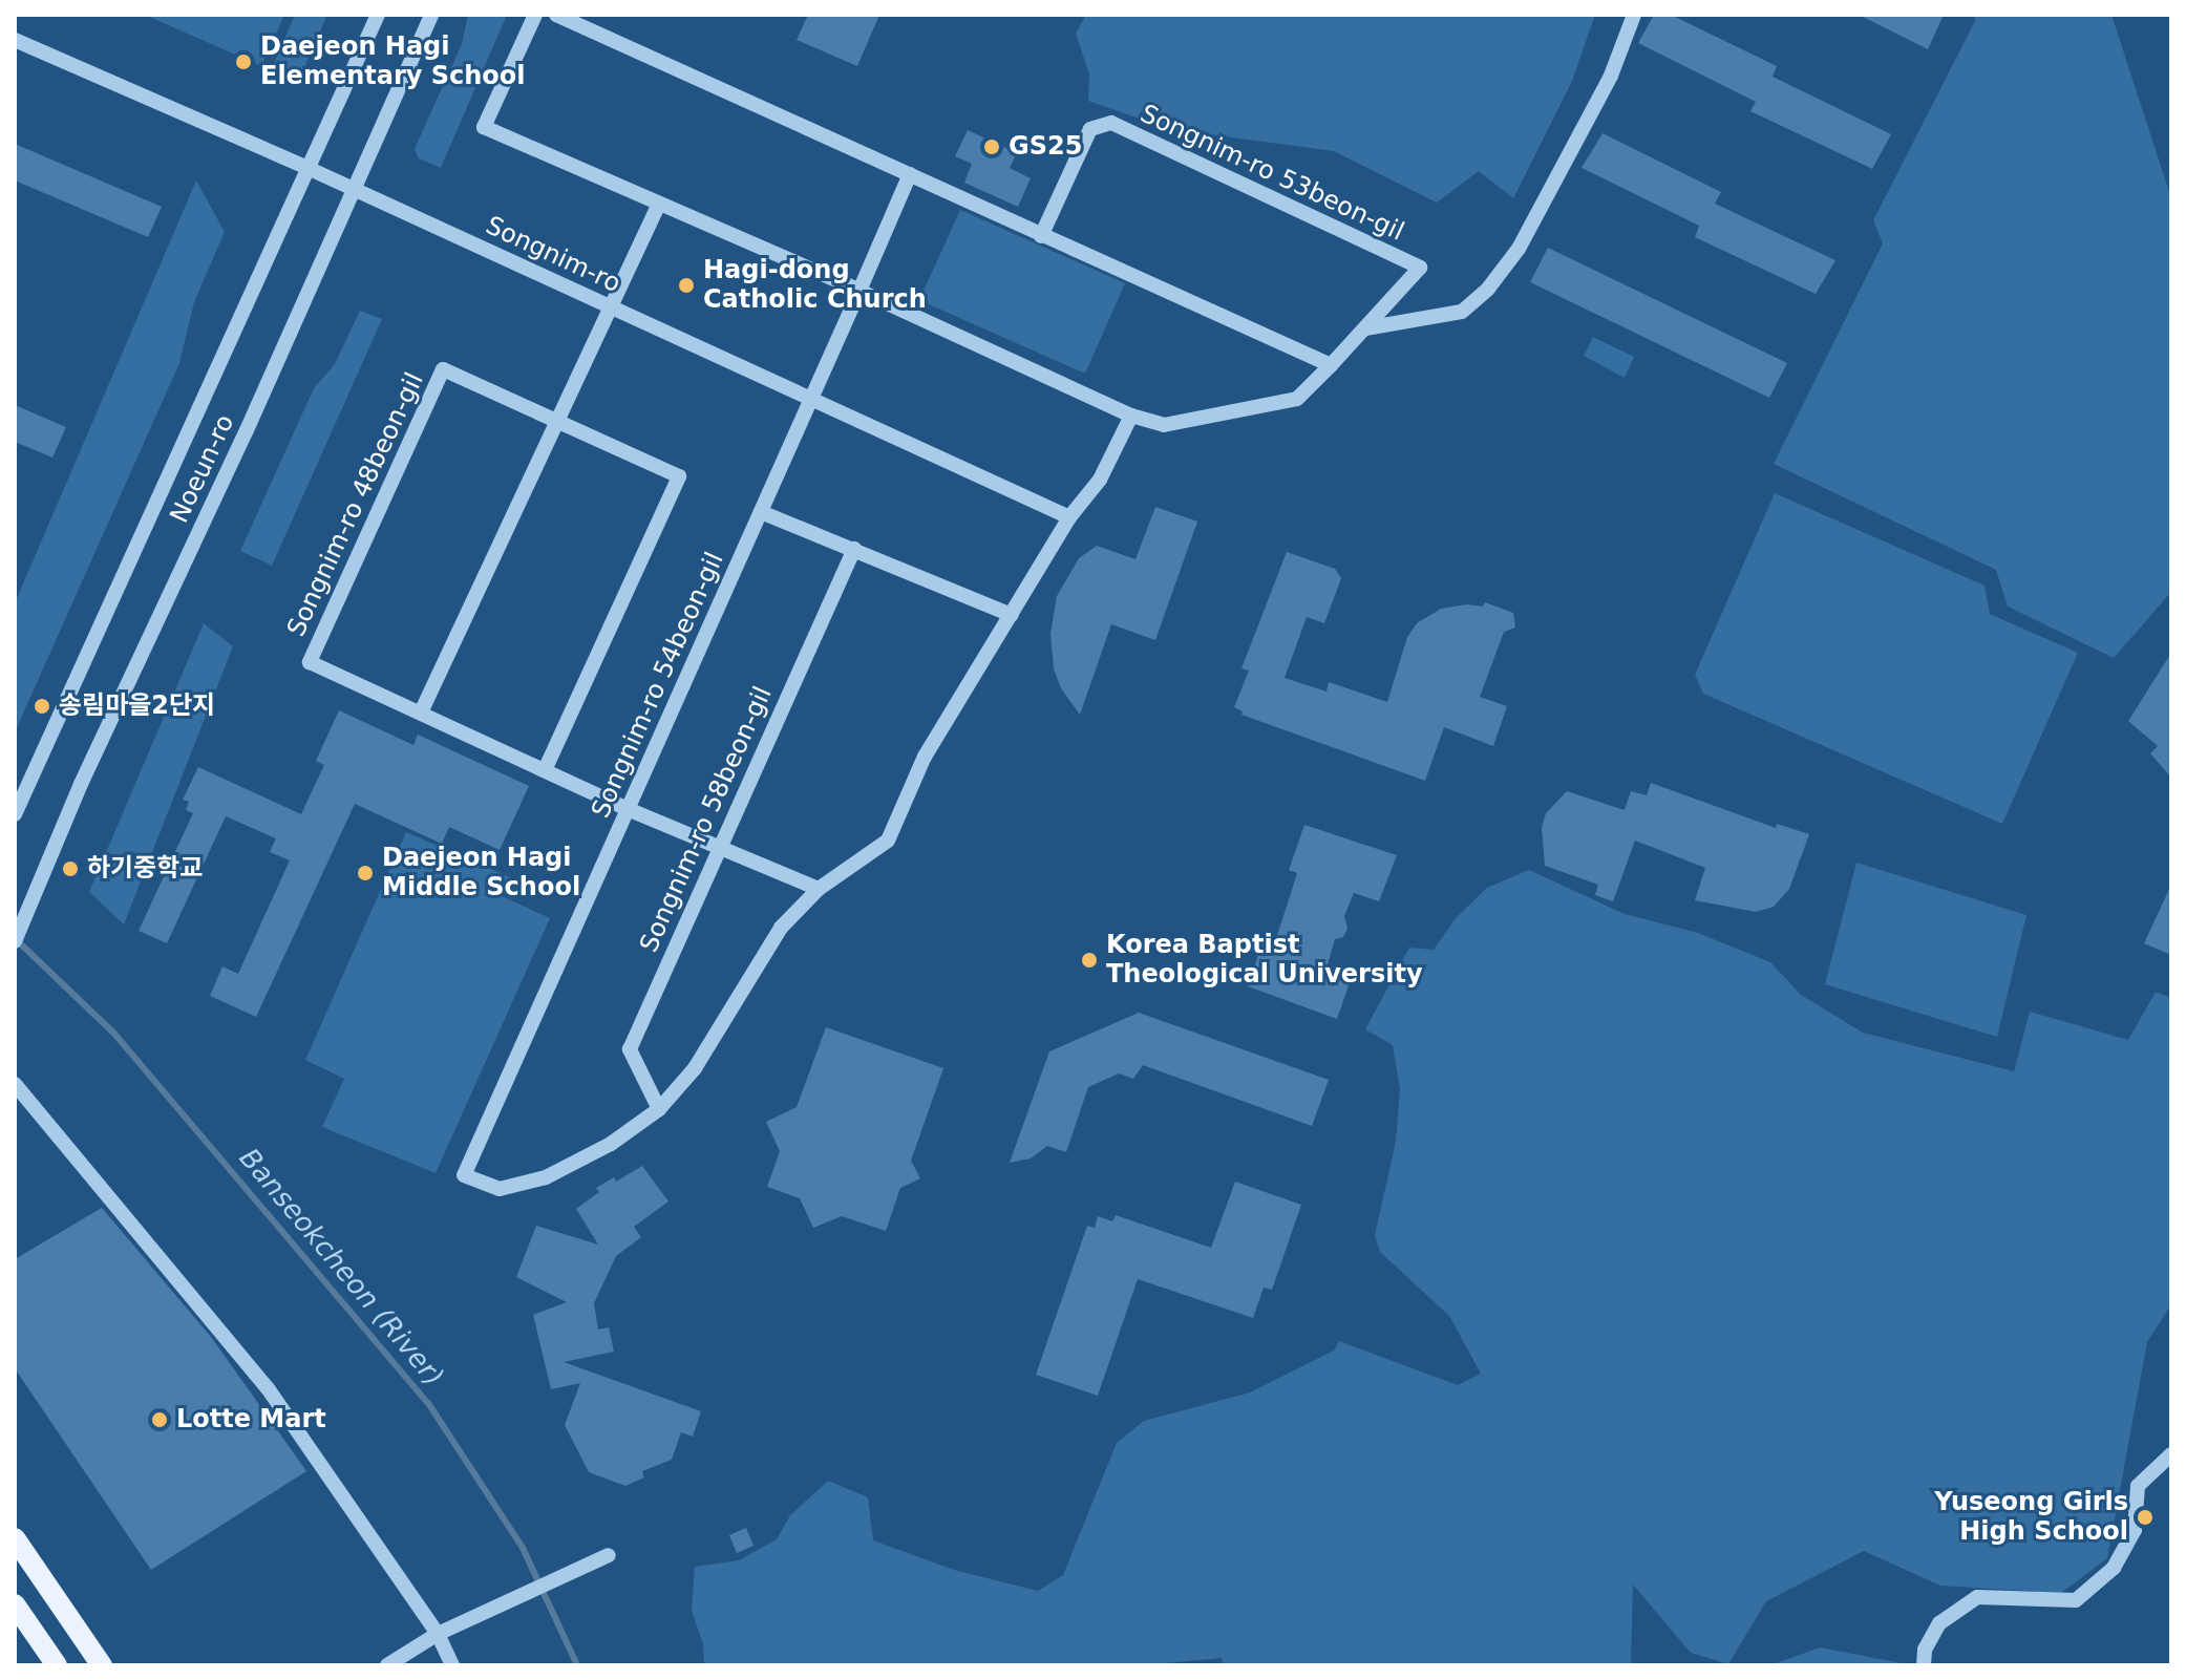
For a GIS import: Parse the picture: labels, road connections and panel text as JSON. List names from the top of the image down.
{
  "streets": {
    "street": [
      "Songnim-ro 53beon-gil",
      "Songnim-ro",
      "Noeun-ro",
      "Songnim-ro 48beon-gil",
      "Songnim-ro 54beon-gil",
      "Songnim-ro 58beon-gil"
    ]
  },
  "crossings": [
    ["Songnim-ro", "Noeun-ro"],
    ["Songnim-ro", "Songnim-ro 54beon-gil"],
    ["Songnim-ro 48beon-gil", "Songnim-ro 54beon-gil"],
    ["Songnim-ro 48beon-gil", "Songnim-ro 58beon-gil"],
    ["Songnim-ro 54beon-gil", "Songnim-ro 58beon-gil"]
  ],
  "water": ["Banseokcheon (River)"],
  "places": [
    "Daejeon Hagi Elementary School",
    "GS25",
    "Hagi-dong Catholic Church",
    "송림마을2단지",
    "하기중학교",
    "Daejeon Hagi Middle School",
    "Korea Baptist Theological University",
    "Lotte Mart",
    "Yuseong Girls High School"
  ]
}
